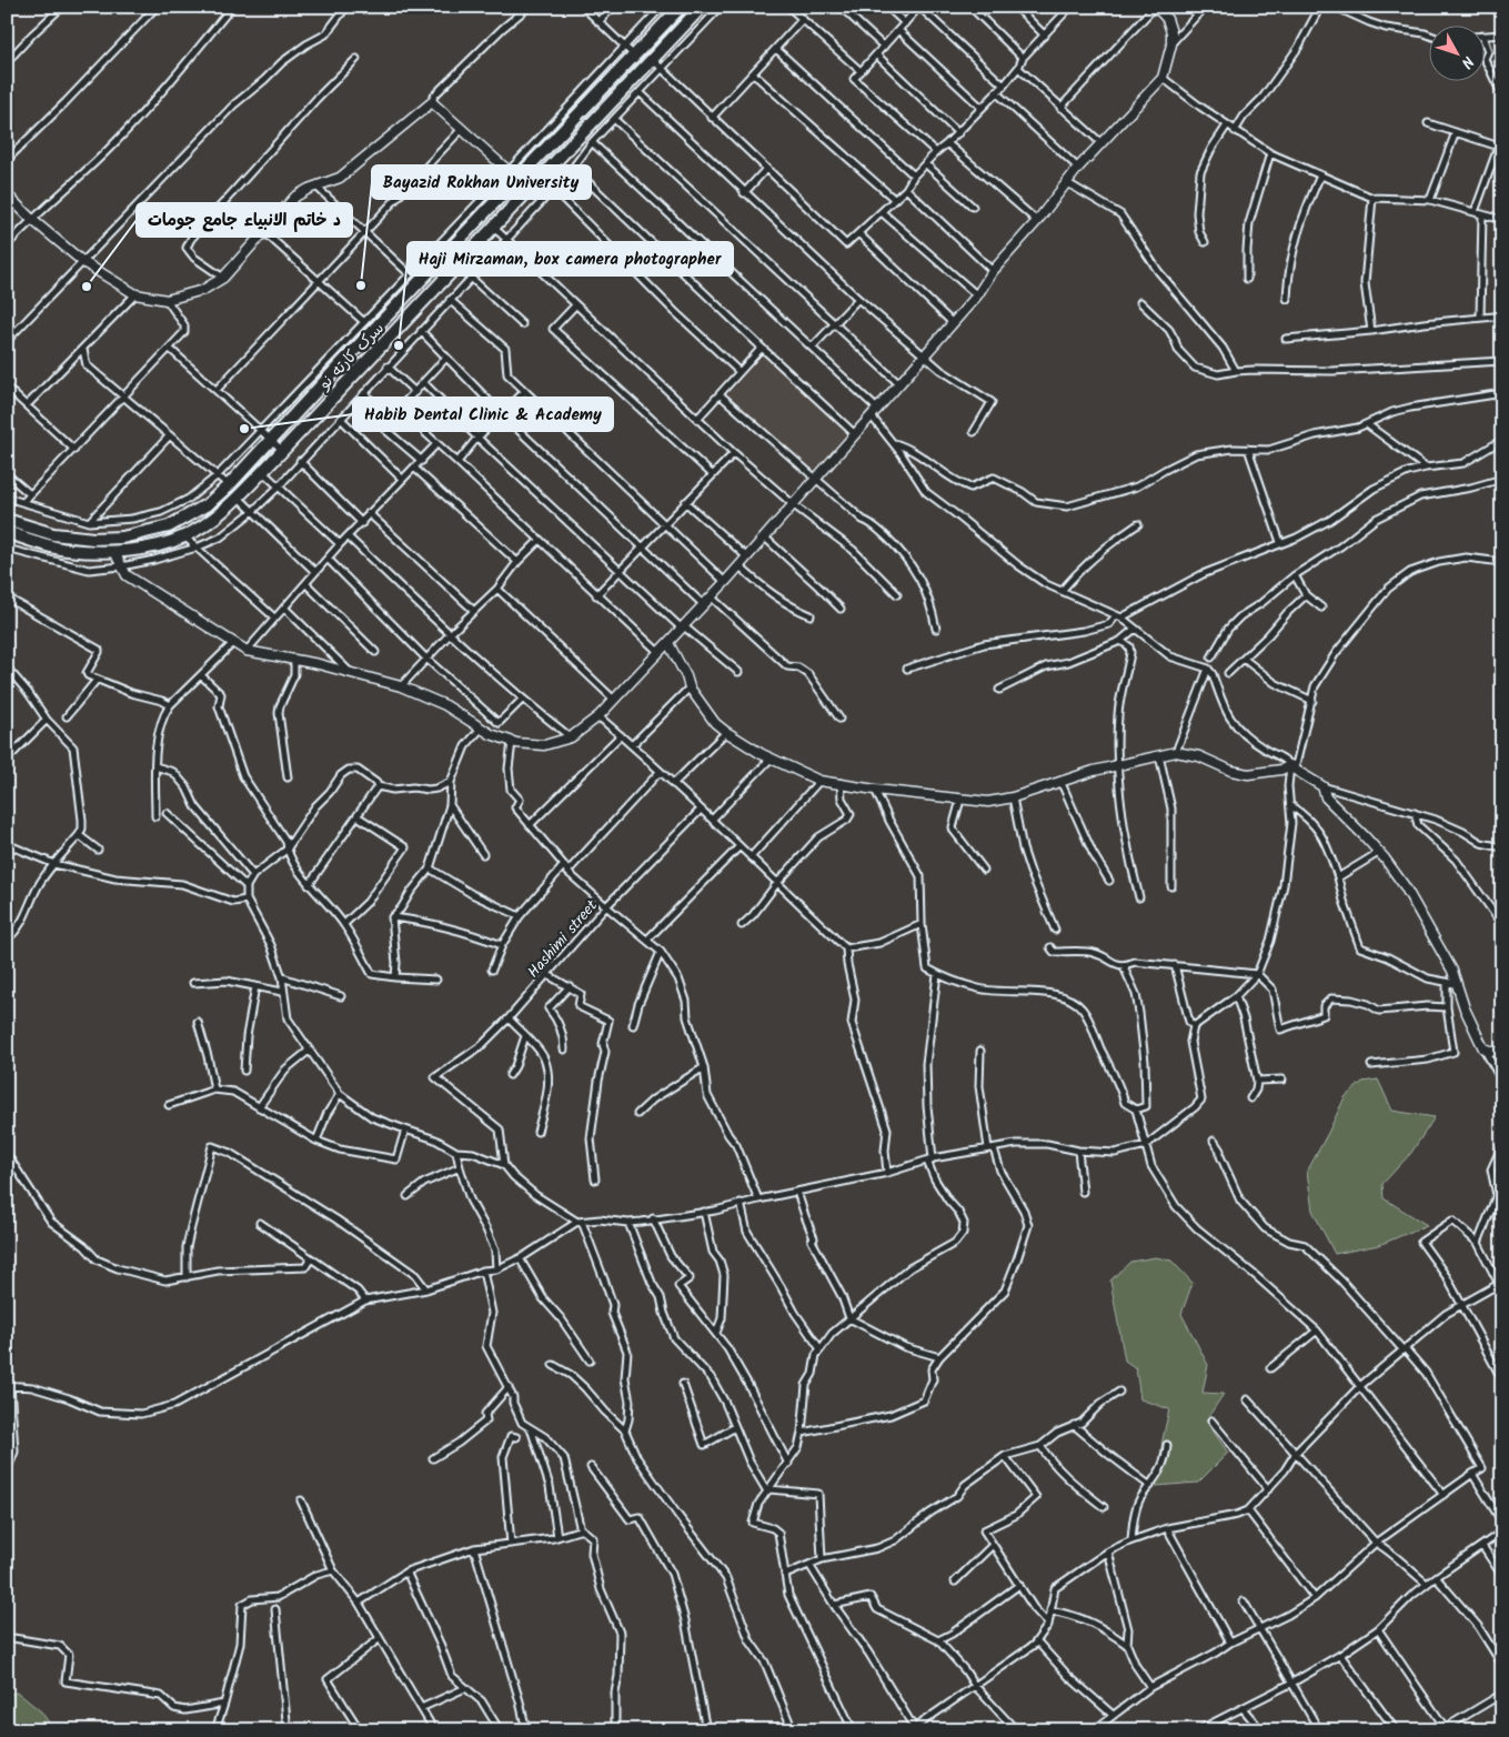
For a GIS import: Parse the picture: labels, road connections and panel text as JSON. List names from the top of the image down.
{
  "streets": {
    "highway": ["سرک کارته نو"],
    "street": ["Hashimi street"]
  },
  "places": [
    "Bayazid Rokhan University",
    "د خاتم الانبیاء جامع جومات",
    "Haji Mirzaman, box camera photographer",
    "Habib Dental Clinic & Academy"
  ],
  "north": "bottom right"
}
